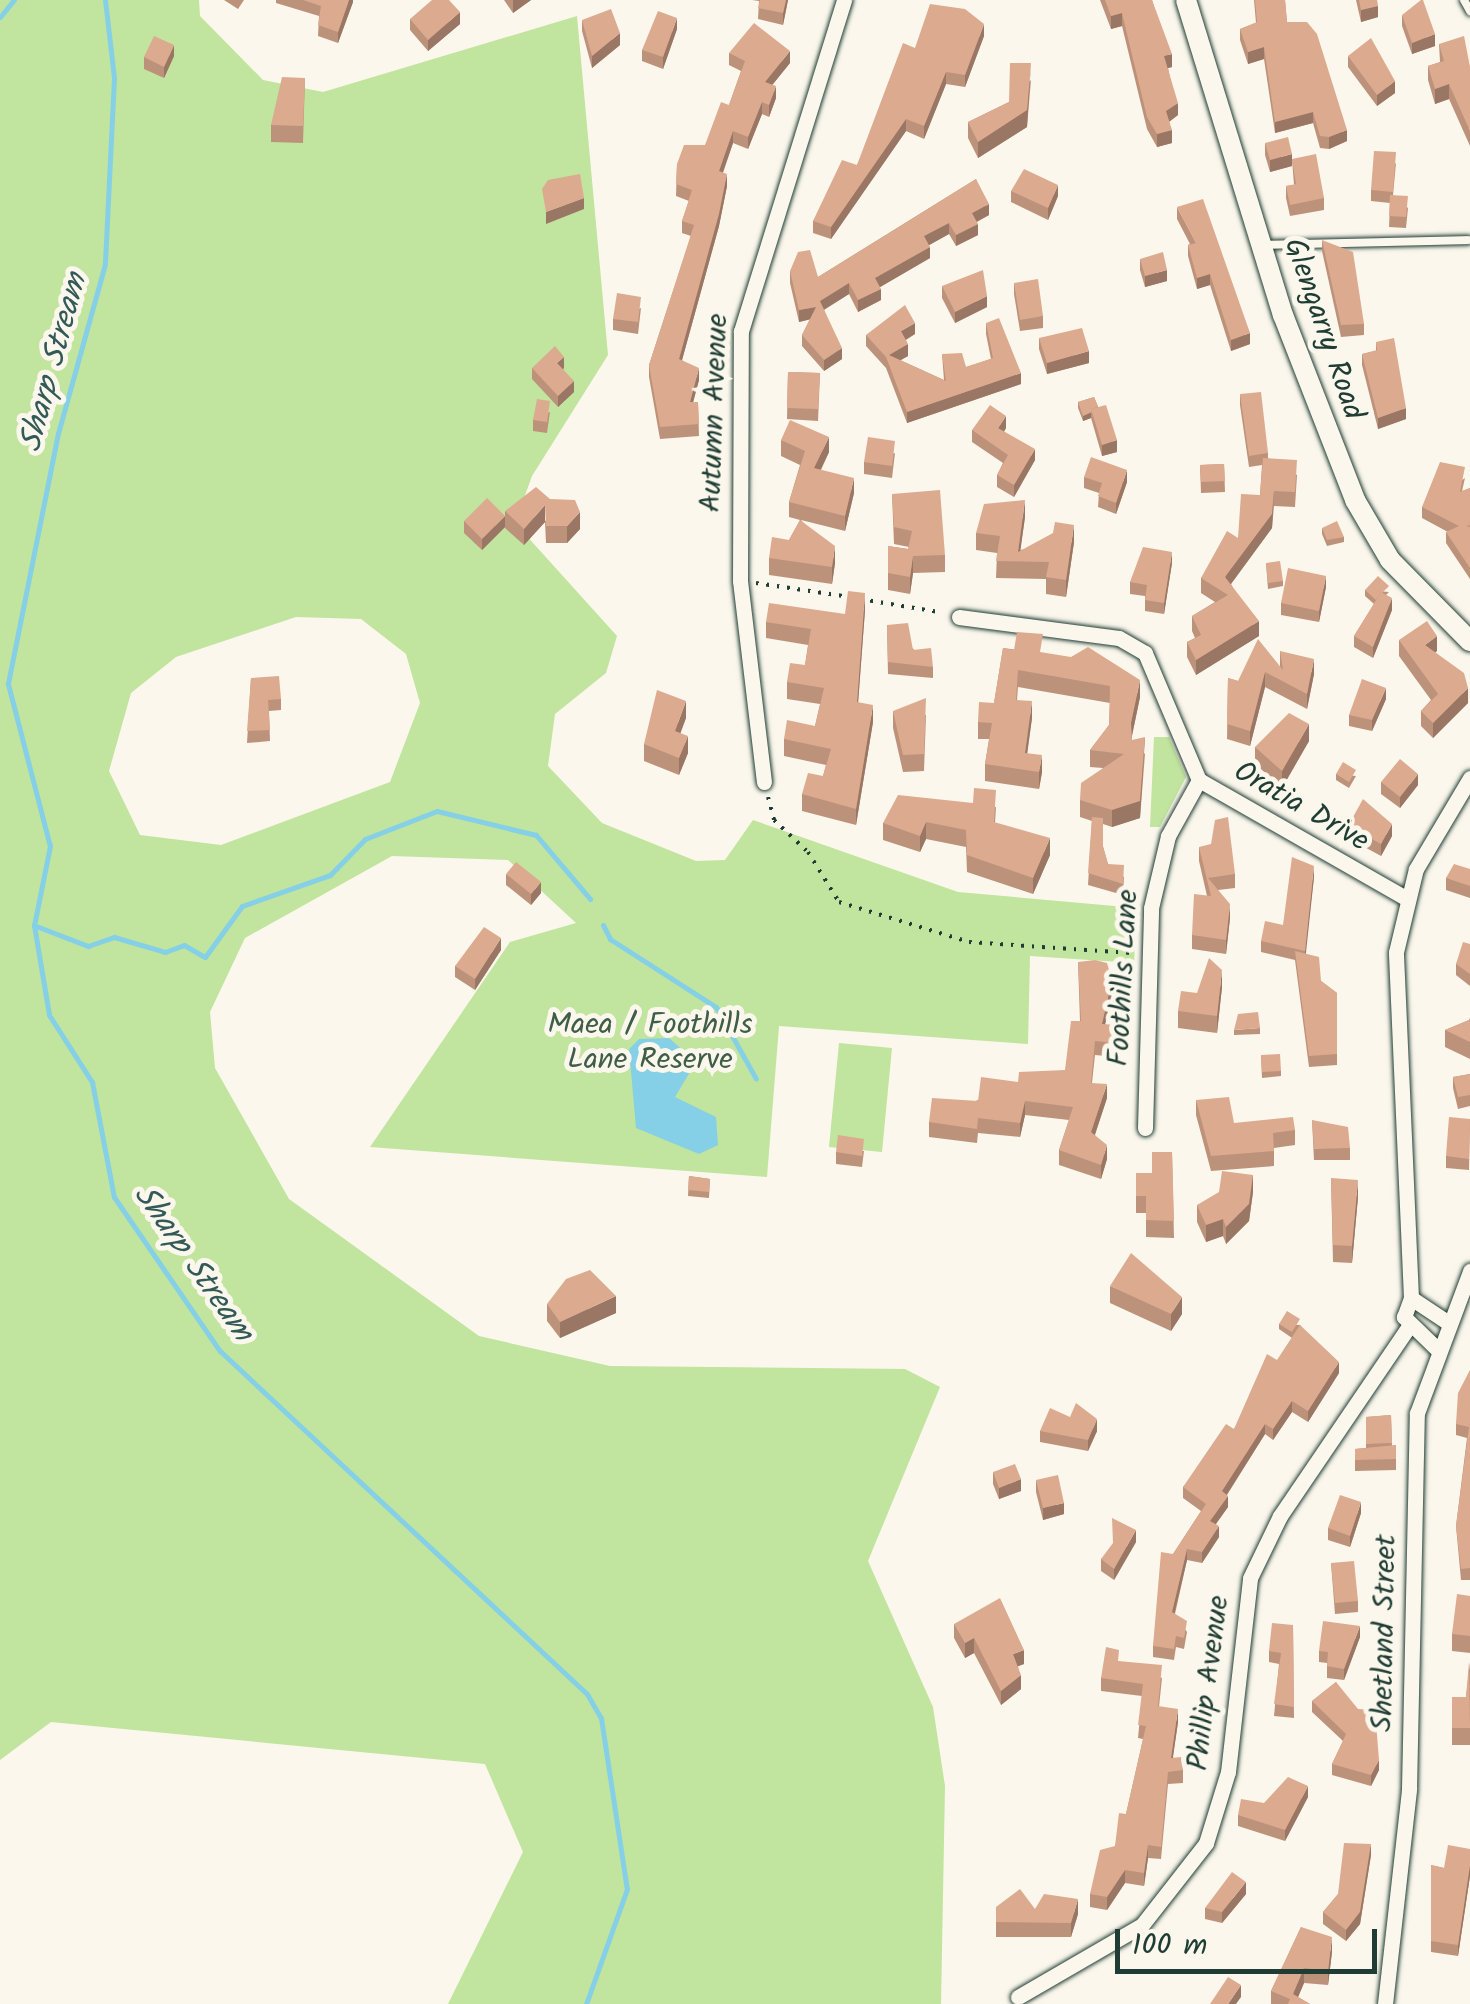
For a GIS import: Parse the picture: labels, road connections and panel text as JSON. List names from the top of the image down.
{
  "streets": {
    "main road": ["Glengarry Road"],
    "street": [
      "Autumn Avenue",
      "Oratia Drive",
      "Foothills Lane",
      "Shetland Street",
      "Phillip Avenue"
    ]
  },
  "crossings": [
    ["Oratia Drive", "Foothills Lane"]
  ],
  "water": ["Sharp Stream"],
  "parks": ["Maea / Foothills Lane Reserve"],
  "scale_bar": "100 m"
}
